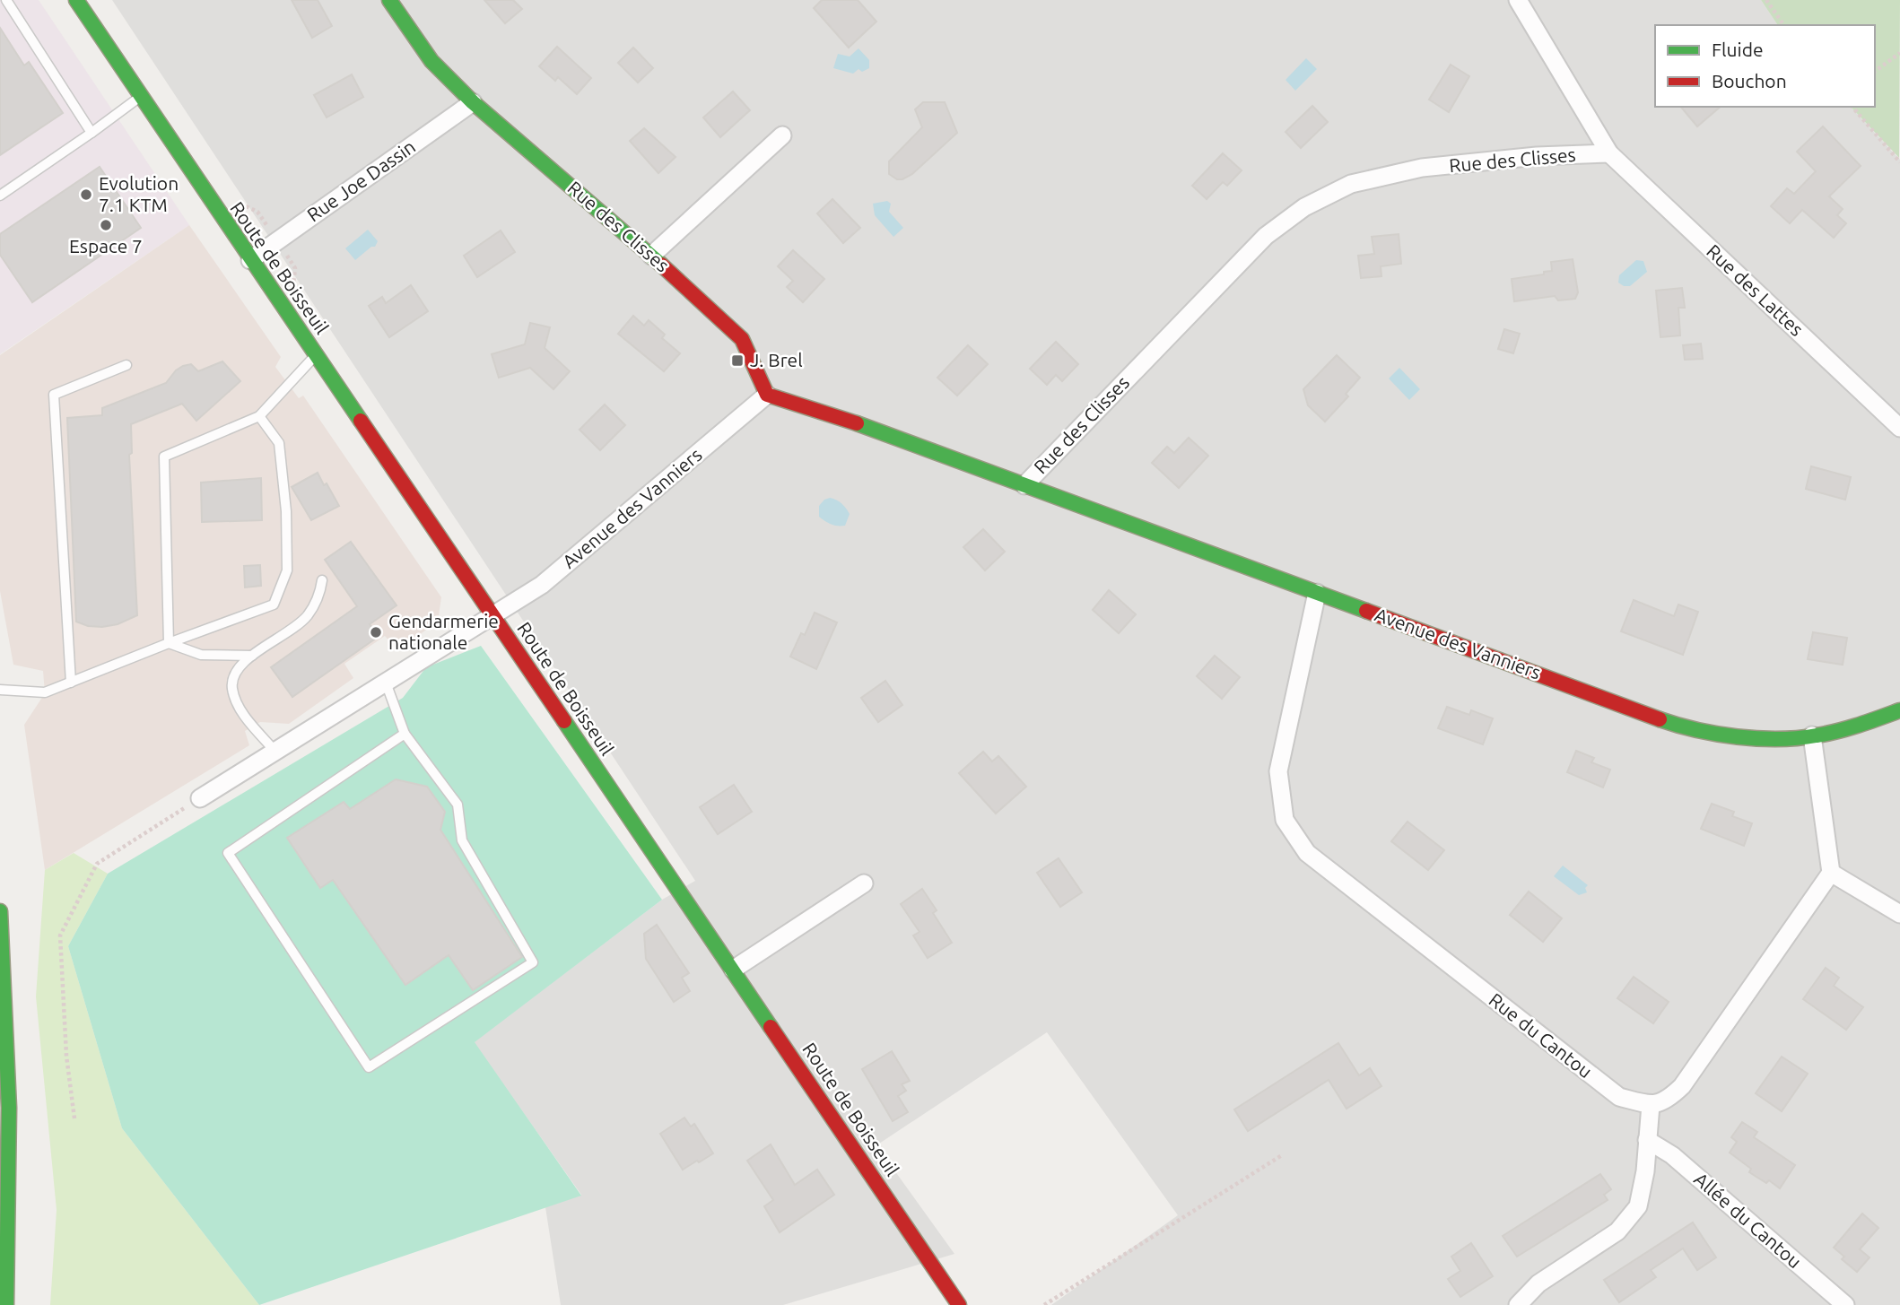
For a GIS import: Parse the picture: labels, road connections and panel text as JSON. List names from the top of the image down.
{
  "streets": {
    "main road": ["Rue des Clisses", "Route de Boisseuil", "Avenue des Vanniers"],
    "street": [
      "Rue Joe Dassin",
      "Rue des Lattes",
      "Rue du Cantou",
      "Allée du Cantou"
    ]
  },
  "crossings": [
    ["Rue des Clisses", "Rue Joe Dassin"],
    ["Rue des Clisses", "Rue des Lattes"],
    ["Rue des Clisses", "Avenue des Vanniers"],
    ["Rue Joe Dassin", "Route de Boisseuil"],
    ["Route de Boisseuil", "Avenue des Vanniers"],
    ["Avenue des Vanniers", "Rue du Cantou"]
  ],
  "places": {
    "other": ["Evolution 7.1 KTM", "Espace 7", "Gendarmerie nationale"],
    "transit": ["J. Brel"]
  },
  "legend": ["Fluide", "Bouchon"]
}
